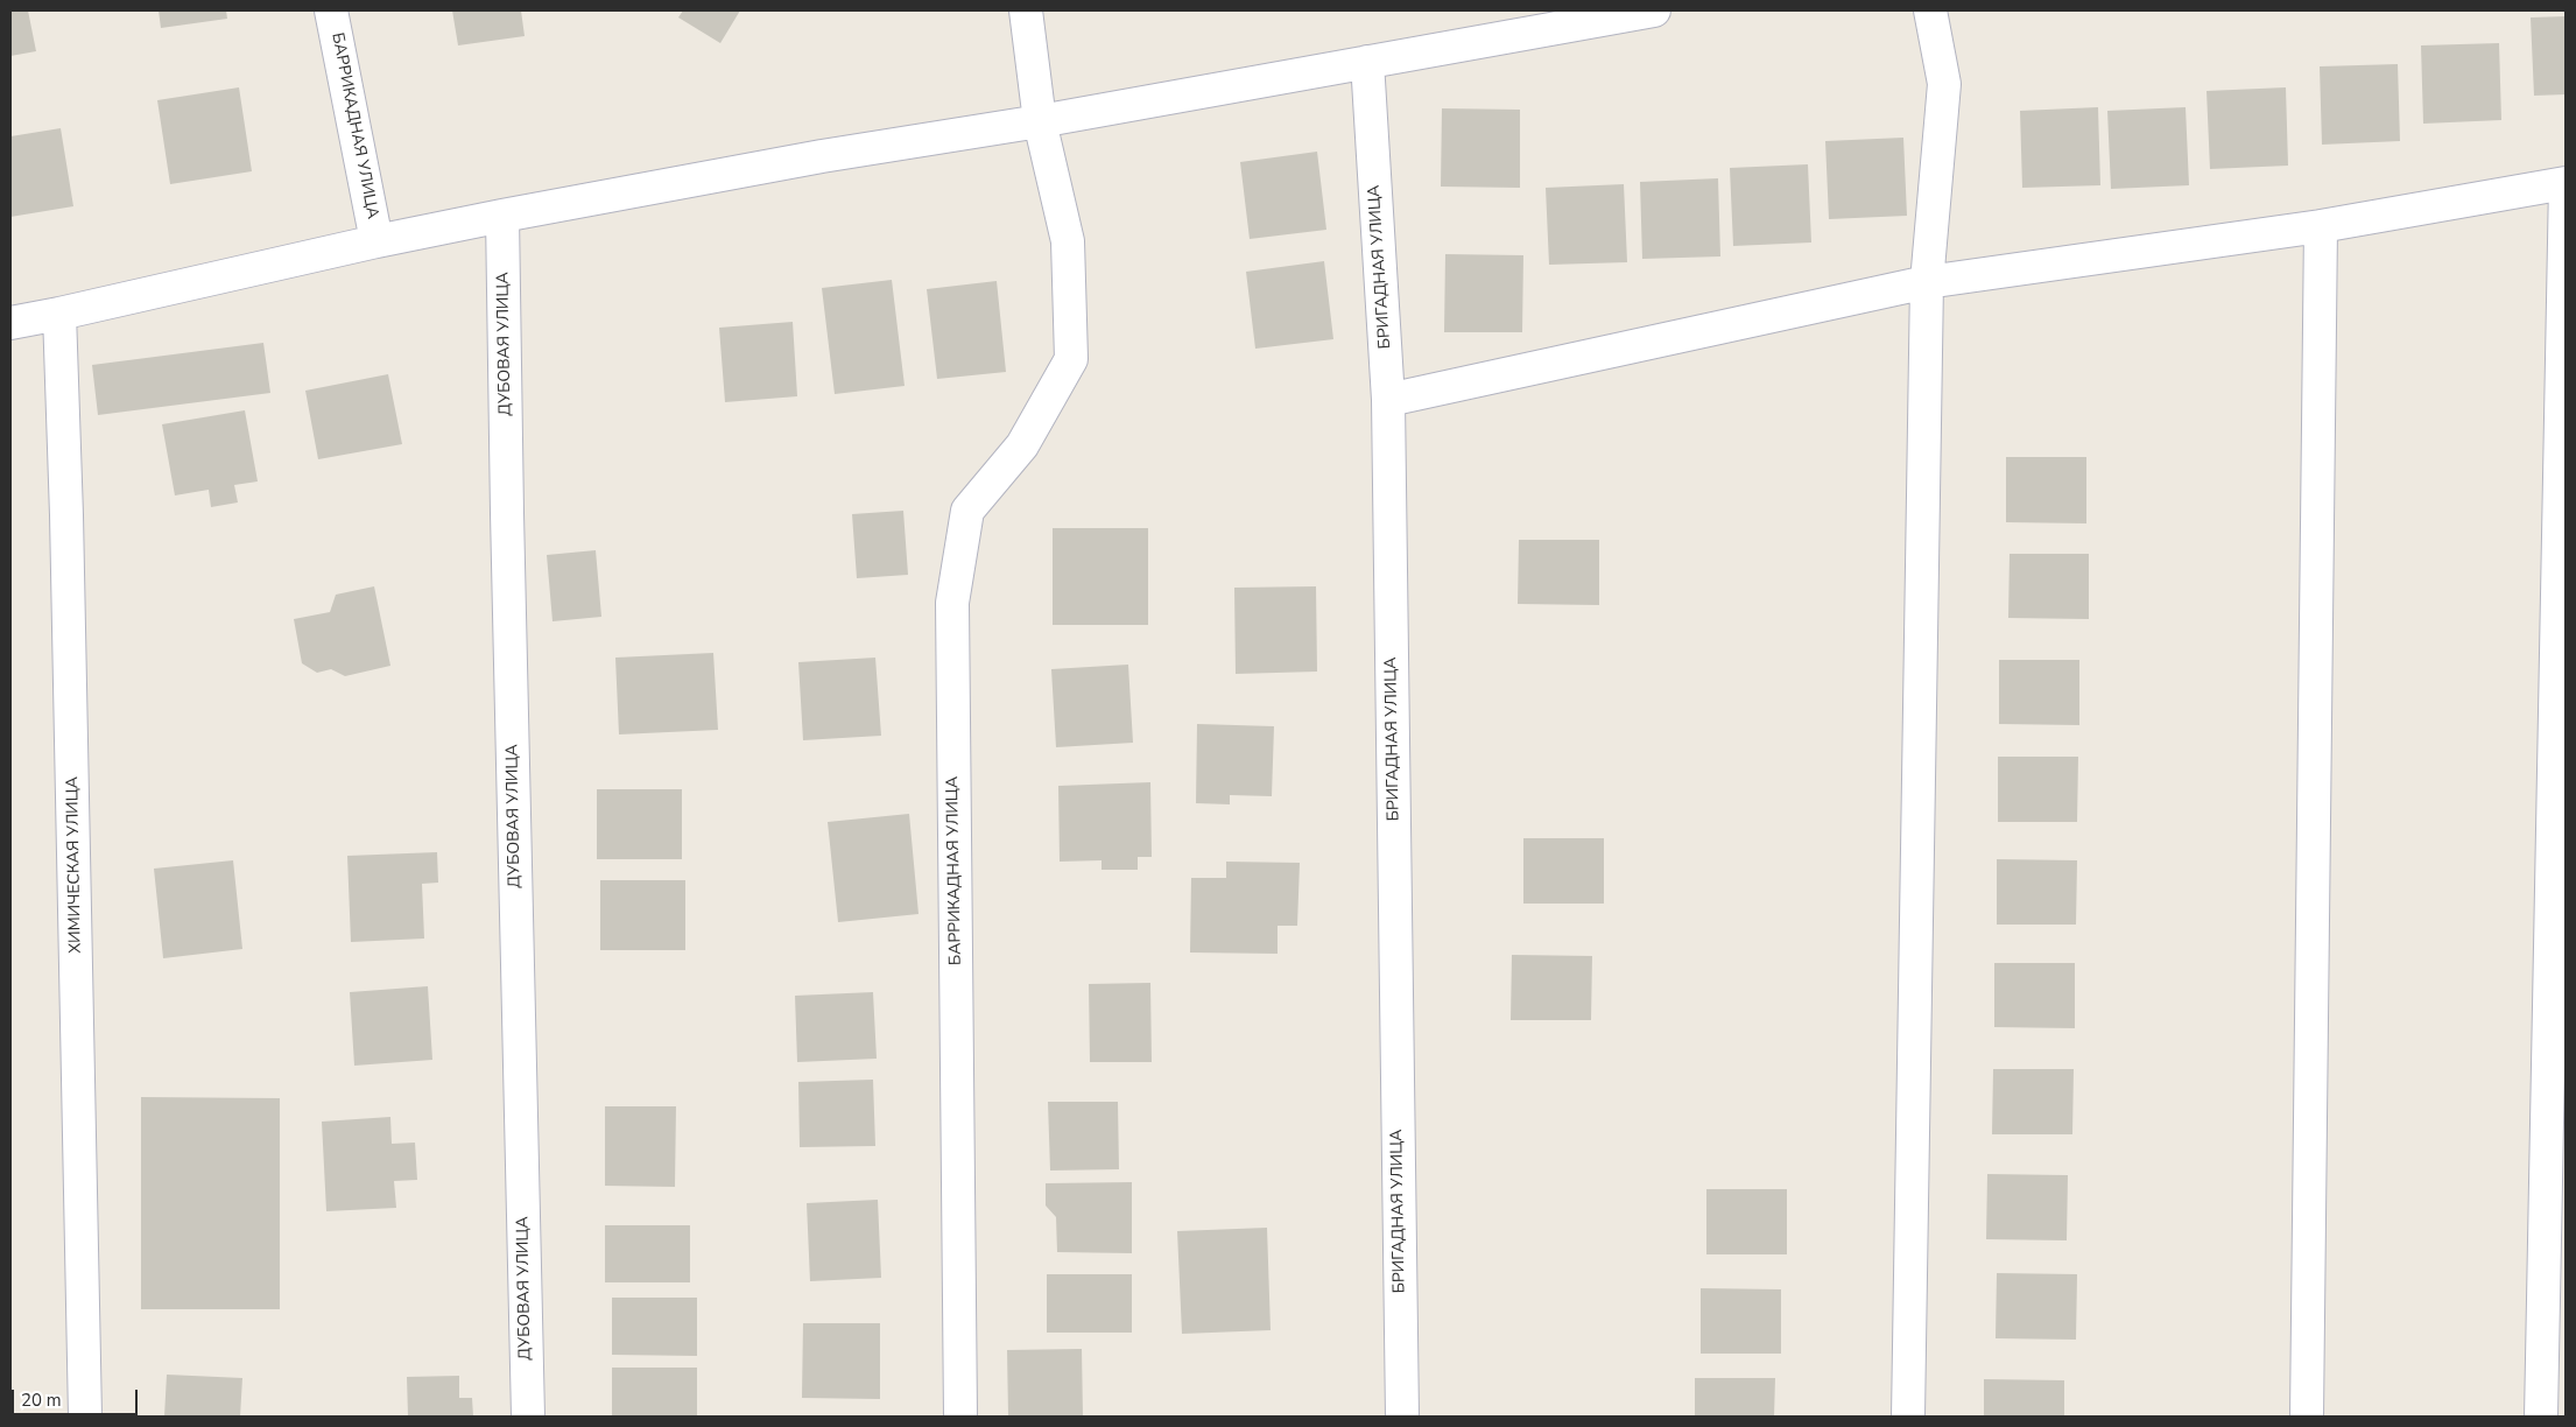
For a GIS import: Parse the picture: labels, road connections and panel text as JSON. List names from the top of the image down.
{
  "streets": {
    "street": [
      "БАРРИКАДНАЯ УЛИЦА",
      "БРИГАДНАЯ УЛИЦА",
      "ДУБОВАЯ УЛИЦА",
      "ХИМИЧЕСКАЯ УЛИЦА"
    ]
  },
  "scale_bar": "20 m"
}
